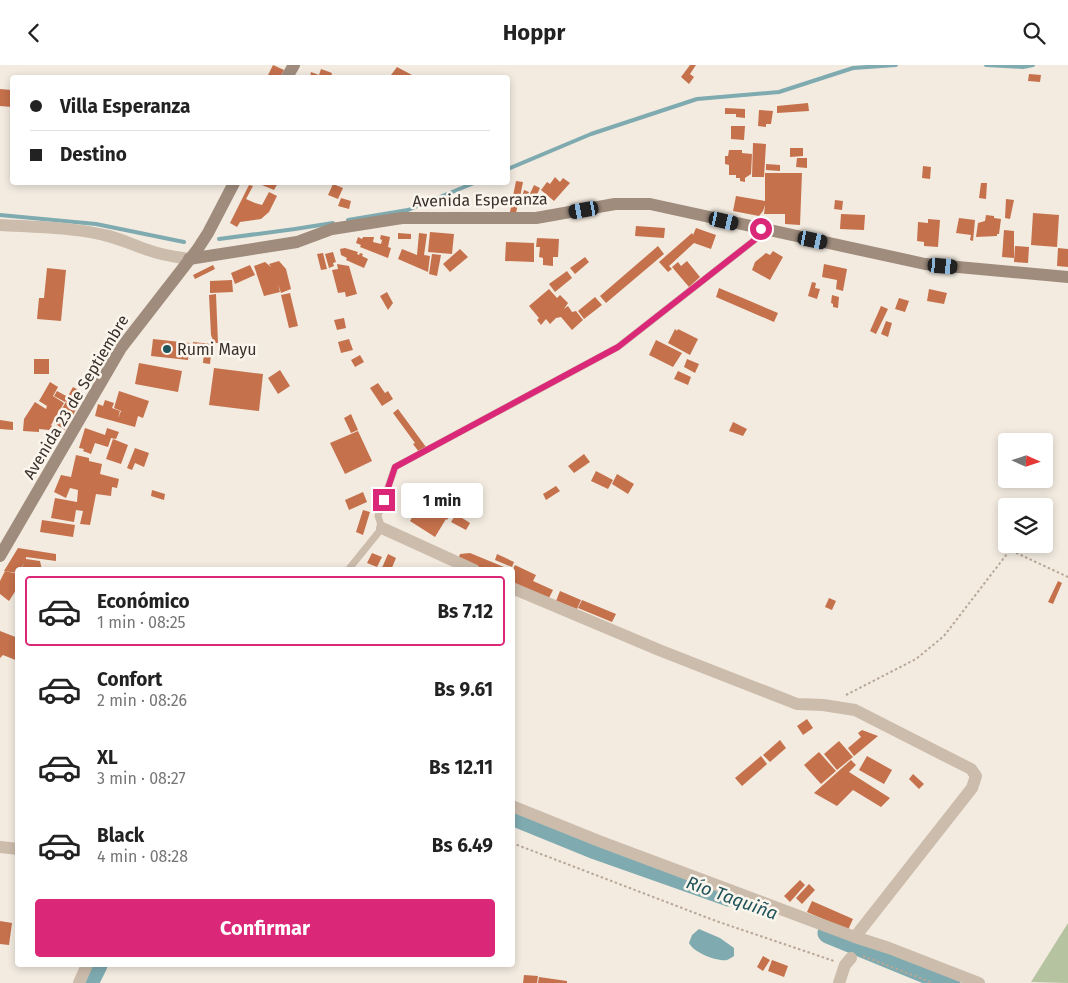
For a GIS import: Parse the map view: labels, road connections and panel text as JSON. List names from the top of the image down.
{
  "streets": {
    "main road": ["Avenida Esperanza", "Avenida 23 de Septiembre"]
  },
  "crossings": [
    ["Avenida Esperanza", "Avenida 23 de Septiembre"]
  ],
  "water": ["Río Taquiña"],
  "places": ["Rumi Mayu"],
  "north": "right",
  "page": {
    "header": "Hoppr",
    "banner": ["Villa Esperanza", "Destino"],
    "bubble": "1 min",
    "list": [
      {
        "name": "Económico",
        "note": "1 min · 08:25",
        "value": "Bs 7.12"
      },
      {
        "name": "Confort",
        "note": "2 min · 08:26",
        "value": "Bs 9.61"
      },
      {
        "name": "XL",
        "note": "3 min · 08:27",
        "value": "Bs 12.11"
      },
      {
        "name": "Black",
        "note": "4 min · 08:28",
        "value": "Bs 6.49"
      }
    ],
    "buttons": "Confirmar"
  }
}
